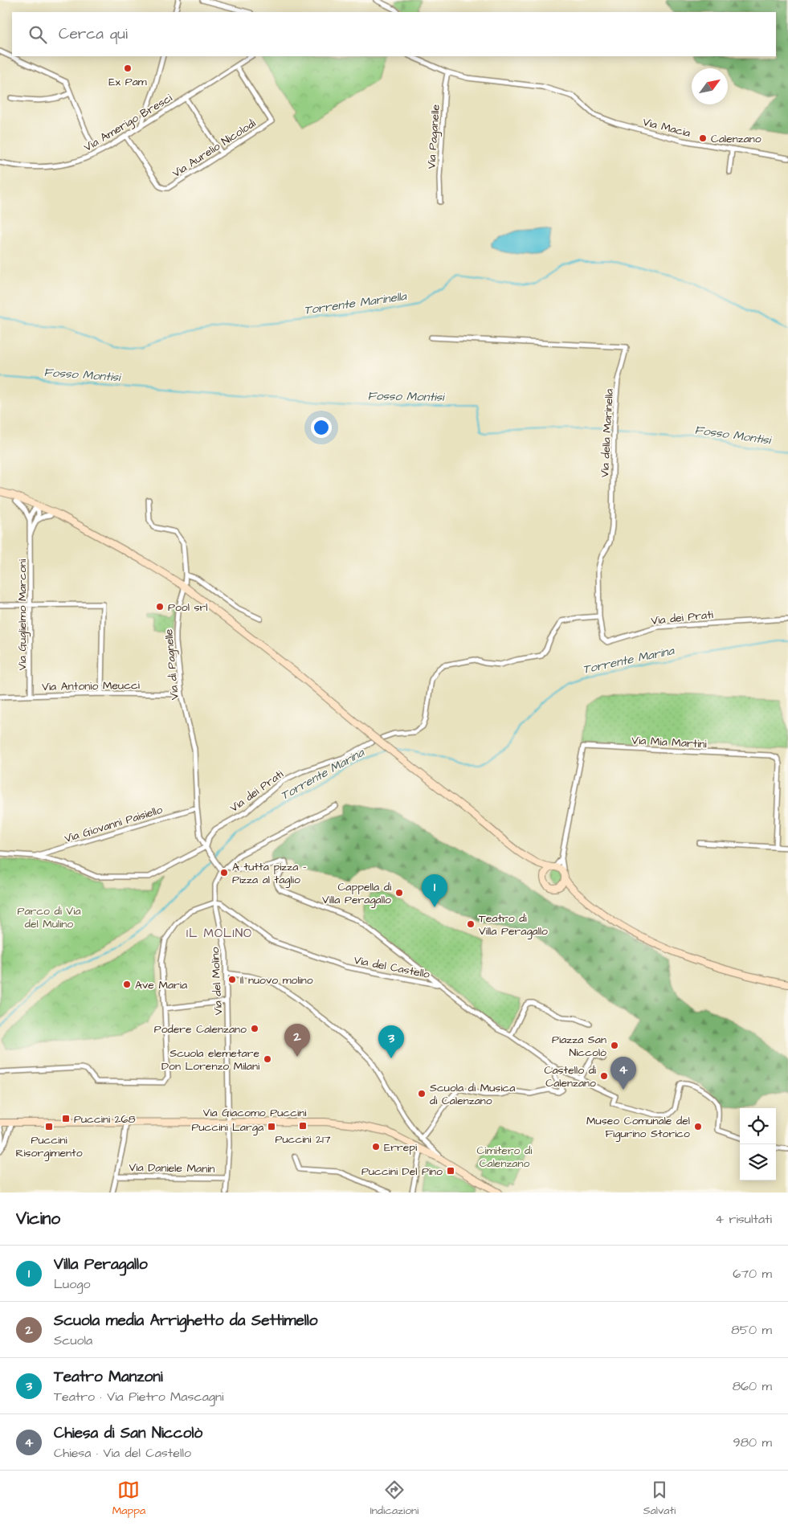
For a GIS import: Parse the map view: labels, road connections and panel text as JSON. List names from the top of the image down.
{
  "streets": {
    "main road": ["Via Giacomo Puccini"],
    "street": [
      "Via Amerigo Bresci",
      "Via Macia",
      "Via Paganelle",
      "Via Aurelio Nicolodi",
      "Via della Marinella",
      "Via Guglielmo Marconi",
      "Via dei Prati",
      "Via di Pagnelle",
      "Via Antonio Meucci",
      "Via Mia Martini",
      "Via Giovanni Paisiello",
      "Via del Castello",
      "Via del Molino",
      "Via Daniele Manin"
    ]
  },
  "crossings": [
    ["Via Amerigo Bresci", "Via Aurelio Nicolodi"],
    ["Via Macia", "Via Paganelle"],
    ["Via della Marinella", "Via dei Prati"],
    ["Via Guglielmo Marconi", "Via Antonio Meucci"],
    ["Via dei Prati", "Via di Pagnelle"],
    ["Via di Pagnelle", "Via Antonio Meucci"],
    ["Via di Pagnelle", "Via Giovanni Paisiello"],
    ["Via del Castello", "Via del Molino"],
    ["Via del Molino", "Via Giacomo Puccini"],
    ["Via del Molino", "Via Daniele Manin"]
  ],
  "districts": ["IL MOLINO"],
  "water": ["Torrente Marinella", "Fosso Montisi", "Torrente Marina"],
  "parks": ["Parco di Via del Mulino", "Cimitero di Calenzano"],
  "places": {
    "other": [
      "Ex Pam",
      "Calenzano",
      "Pool srl",
      "A tutta pizza - Pizza al taglio",
      "Cappella di Villa Peragallo",
      "Teatro di Villa Peragallo",
      "Il nuovo molino",
      "Ave Maria",
      "Podere Calenzano",
      "Piazza San Niccolò",
      "Scuola elemetare Don Lorenzo Milani",
      "Castello di Calenzano",
      "Scuola di Musica di Calenzano",
      "Museo Comunale del Figurino Storico",
      "Errepi"
    ],
    "transit": [
      "Puccini 268",
      "Puccini 217",
      "Puccini Risorgimento",
      "Puccini Larga",
      "Puccini Del Pino"
    ]
  },
  "north": "top right",
  "page": {
    "search": "Cerca qui",
    "pins": [
      "1",
      "2",
      "3",
      "4"
    ],
    "heading": ["Vicino", "4 risultati"],
    "list": [
      {
        "mark": "1",
        "name": "Villa Peragallo",
        "note": "Luogo",
        "value": "670 m"
      },
      {
        "mark": "2",
        "name": "Scuola media Arrighetto da Settimello",
        "note": "Scuola",
        "value": "850 m"
      },
      {
        "mark": "3",
        "name": "Teatro Manzoni",
        "note": "Teatro · Via Pietro Mascagni",
        "value": "860 m"
      },
      {
        "mark": "4",
        "name": "Chiesa di San Niccolò",
        "note": "Chiesa · Via del Castello",
        "value": "980 m"
      }
    ],
    "nav": ["Mappa", "Indicazioni", "Salvati"]
  }
}
